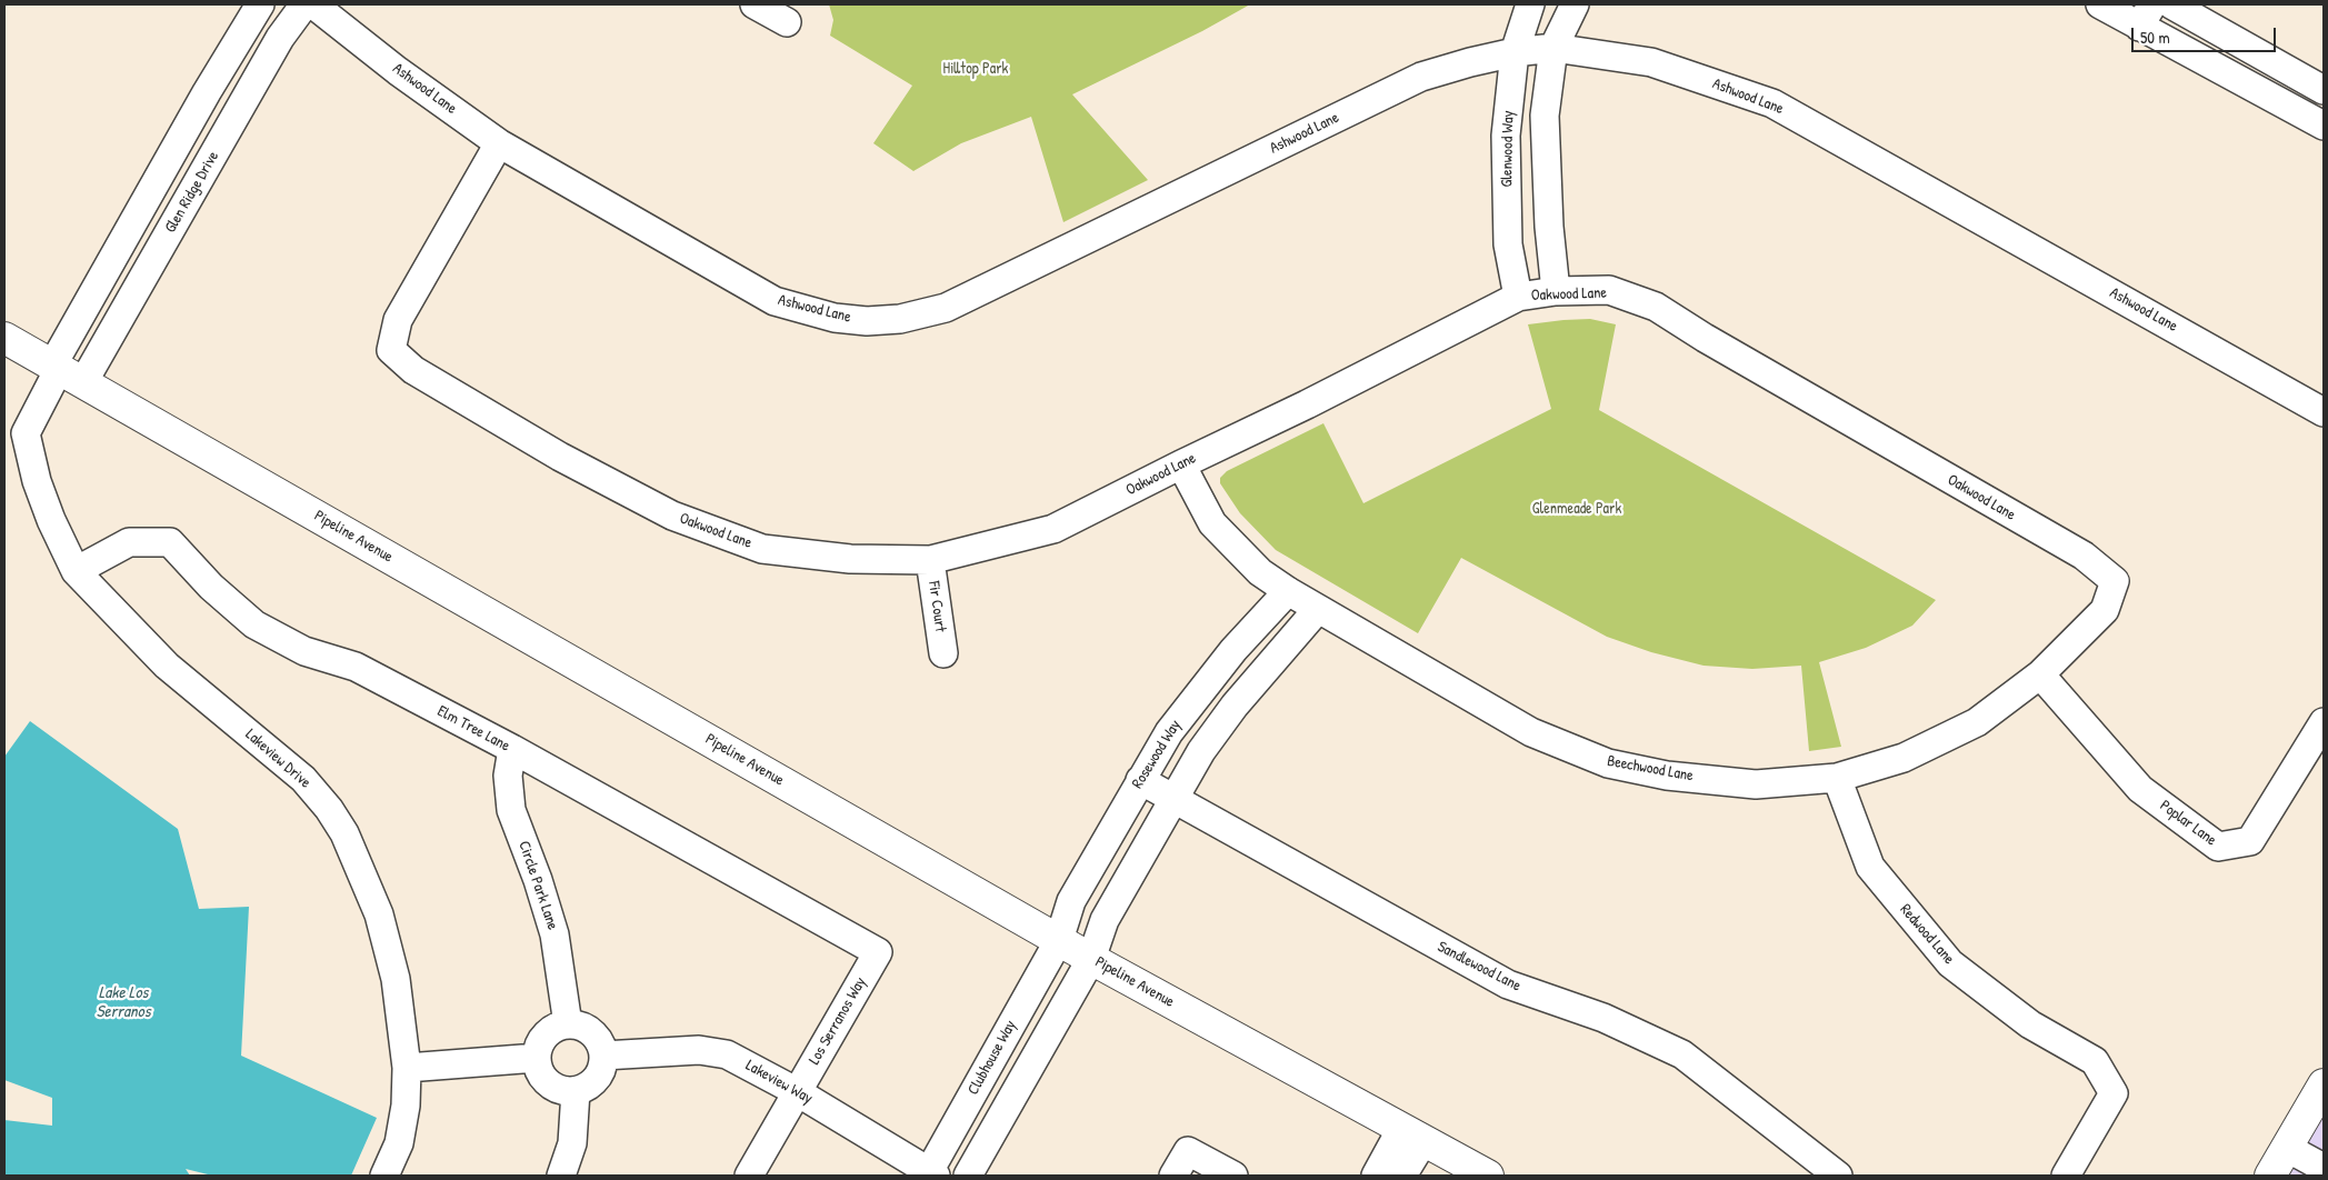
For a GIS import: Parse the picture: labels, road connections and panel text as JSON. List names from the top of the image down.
{
  "streets": {
    "main road": ["Pipeline Avenue"],
    "street": [
      "Ashwood Lane",
      "Glenwood Way",
      "Glen Ridge Drive",
      "Oakwood Lane",
      "Fir Court",
      "Elm Tree Lane",
      "Rosewood Way",
      "Lakeview Drive",
      "Beechwood Lane",
      "Poplar Lane",
      "Circle Park Lane",
      "Redwood Lane",
      "Sandlewood Lane",
      "Los Serranos Way",
      "Clubhouse Way",
      "Lakeview Way"
    ]
  },
  "crossings": [
    ["Ashwood Lane", "Glenwood Way"],
    ["Ashwood Lane", "Oakwood Lane"],
    ["Glenwood Way", "Oakwood Lane"],
    ["Glen Ridge Drive", "Pipeline Avenue"],
    ["Glen Ridge Drive", "Lakeview Drive"],
    ["Oakwood Lane", "Fir Court"],
    ["Oakwood Lane", "Beechwood Lane"],
    ["Pipeline Avenue", "Rosewood Way"],
    ["Pipeline Avenue", "Lakeview Drive"],
    ["Pipeline Avenue", "Clubhouse Way"],
    ["Elm Tree Lane", "Lakeview Drive"],
    ["Elm Tree Lane", "Circle Park Lane"],
    ["Elm Tree Lane", "Los Serranos Way"],
    ["Rosewood Way", "Beechwood Lane"],
    ["Rosewood Way", "Sandlewood Lane"],
    ["Rosewood Way", "Clubhouse Way"],
    ["Beechwood Lane", "Poplar Lane"],
    ["Beechwood Lane", "Redwood Lane"],
    ["Circle Park Lane", "Lakeview Way"],
    ["Los Serranos Way", "Lakeview Way"],
    ["Clubhouse Way", "Lakeview Way"]
  ],
  "water": ["Lake Los Serranos"],
  "parks": ["Hilltop Park", "Glenmeade Park"],
  "scale_bar": "50 m"
}
